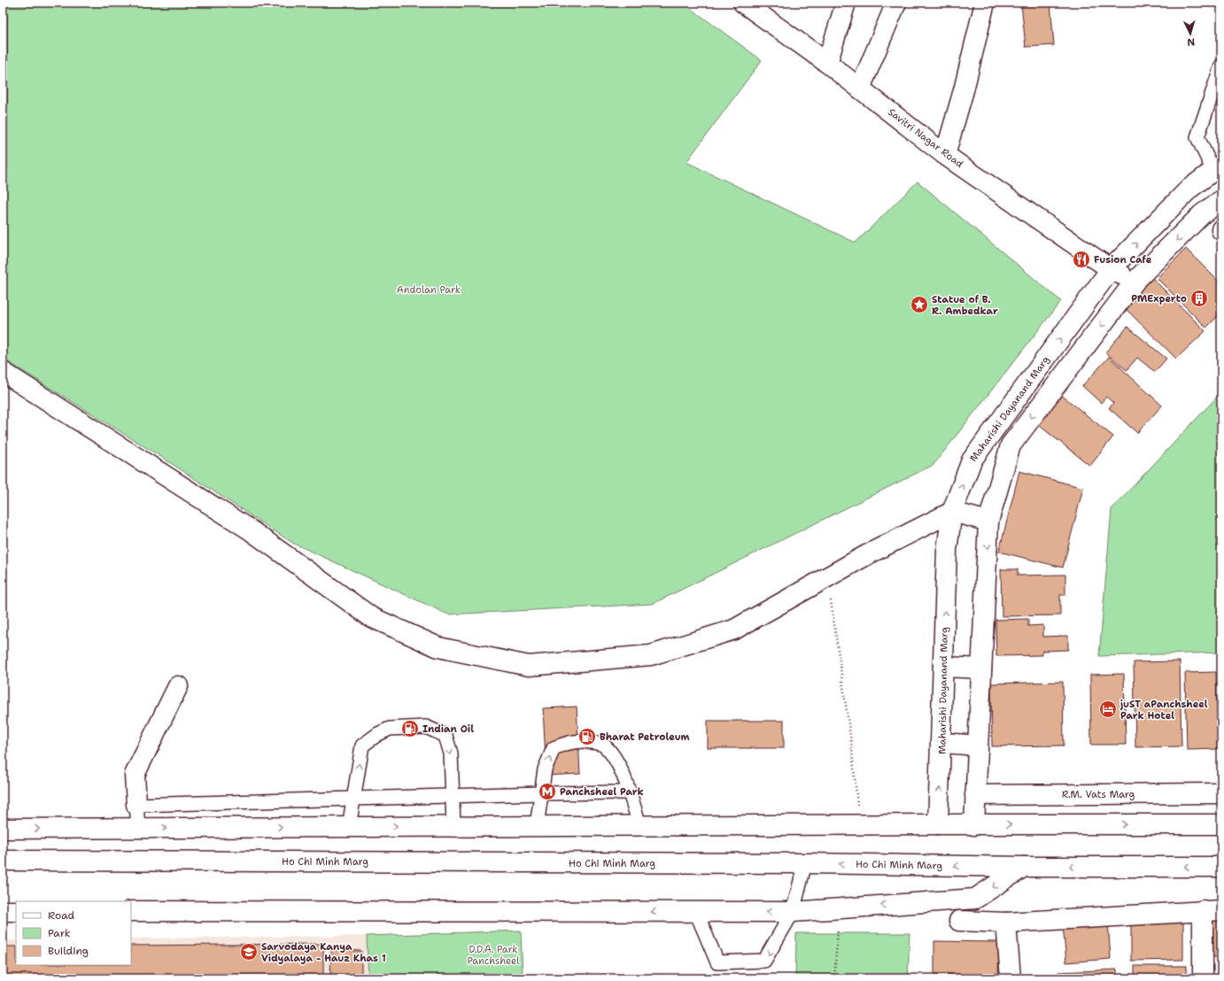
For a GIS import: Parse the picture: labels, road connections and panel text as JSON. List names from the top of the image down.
{
  "streets": {
    "street": [
      "Savitri Nagar Road",
      "Maharishi Dayanand Marg",
      "R.M. Vats Marg",
      "Ho Chi Minh Marg"
    ]
  },
  "crossings": [
    ["Savitri Nagar Road", "Maharishi Dayanand Marg"]
  ],
  "parks": ["Andolan Park", "D.D.A. Park Panchsheel"],
  "places": {
    "restaurant": ["Fusion Cafe"],
    "building": ["PMExperto"],
    "place": ["Statue of B. R. Ambedkar"],
    "hotel": ["juST aPanchsheel Park Hotel"],
    "fuel station": ["Indian Oil", "Bharat Petroleum"],
    "metro station": ["Panchsheel Park"],
    "school or university": ["Sarvodaya Kanya Vidyalaya - Hauz Khas 1"]
  },
  "legend": ["Road", "Park", "Building"],
  "north": "bottom"
}
